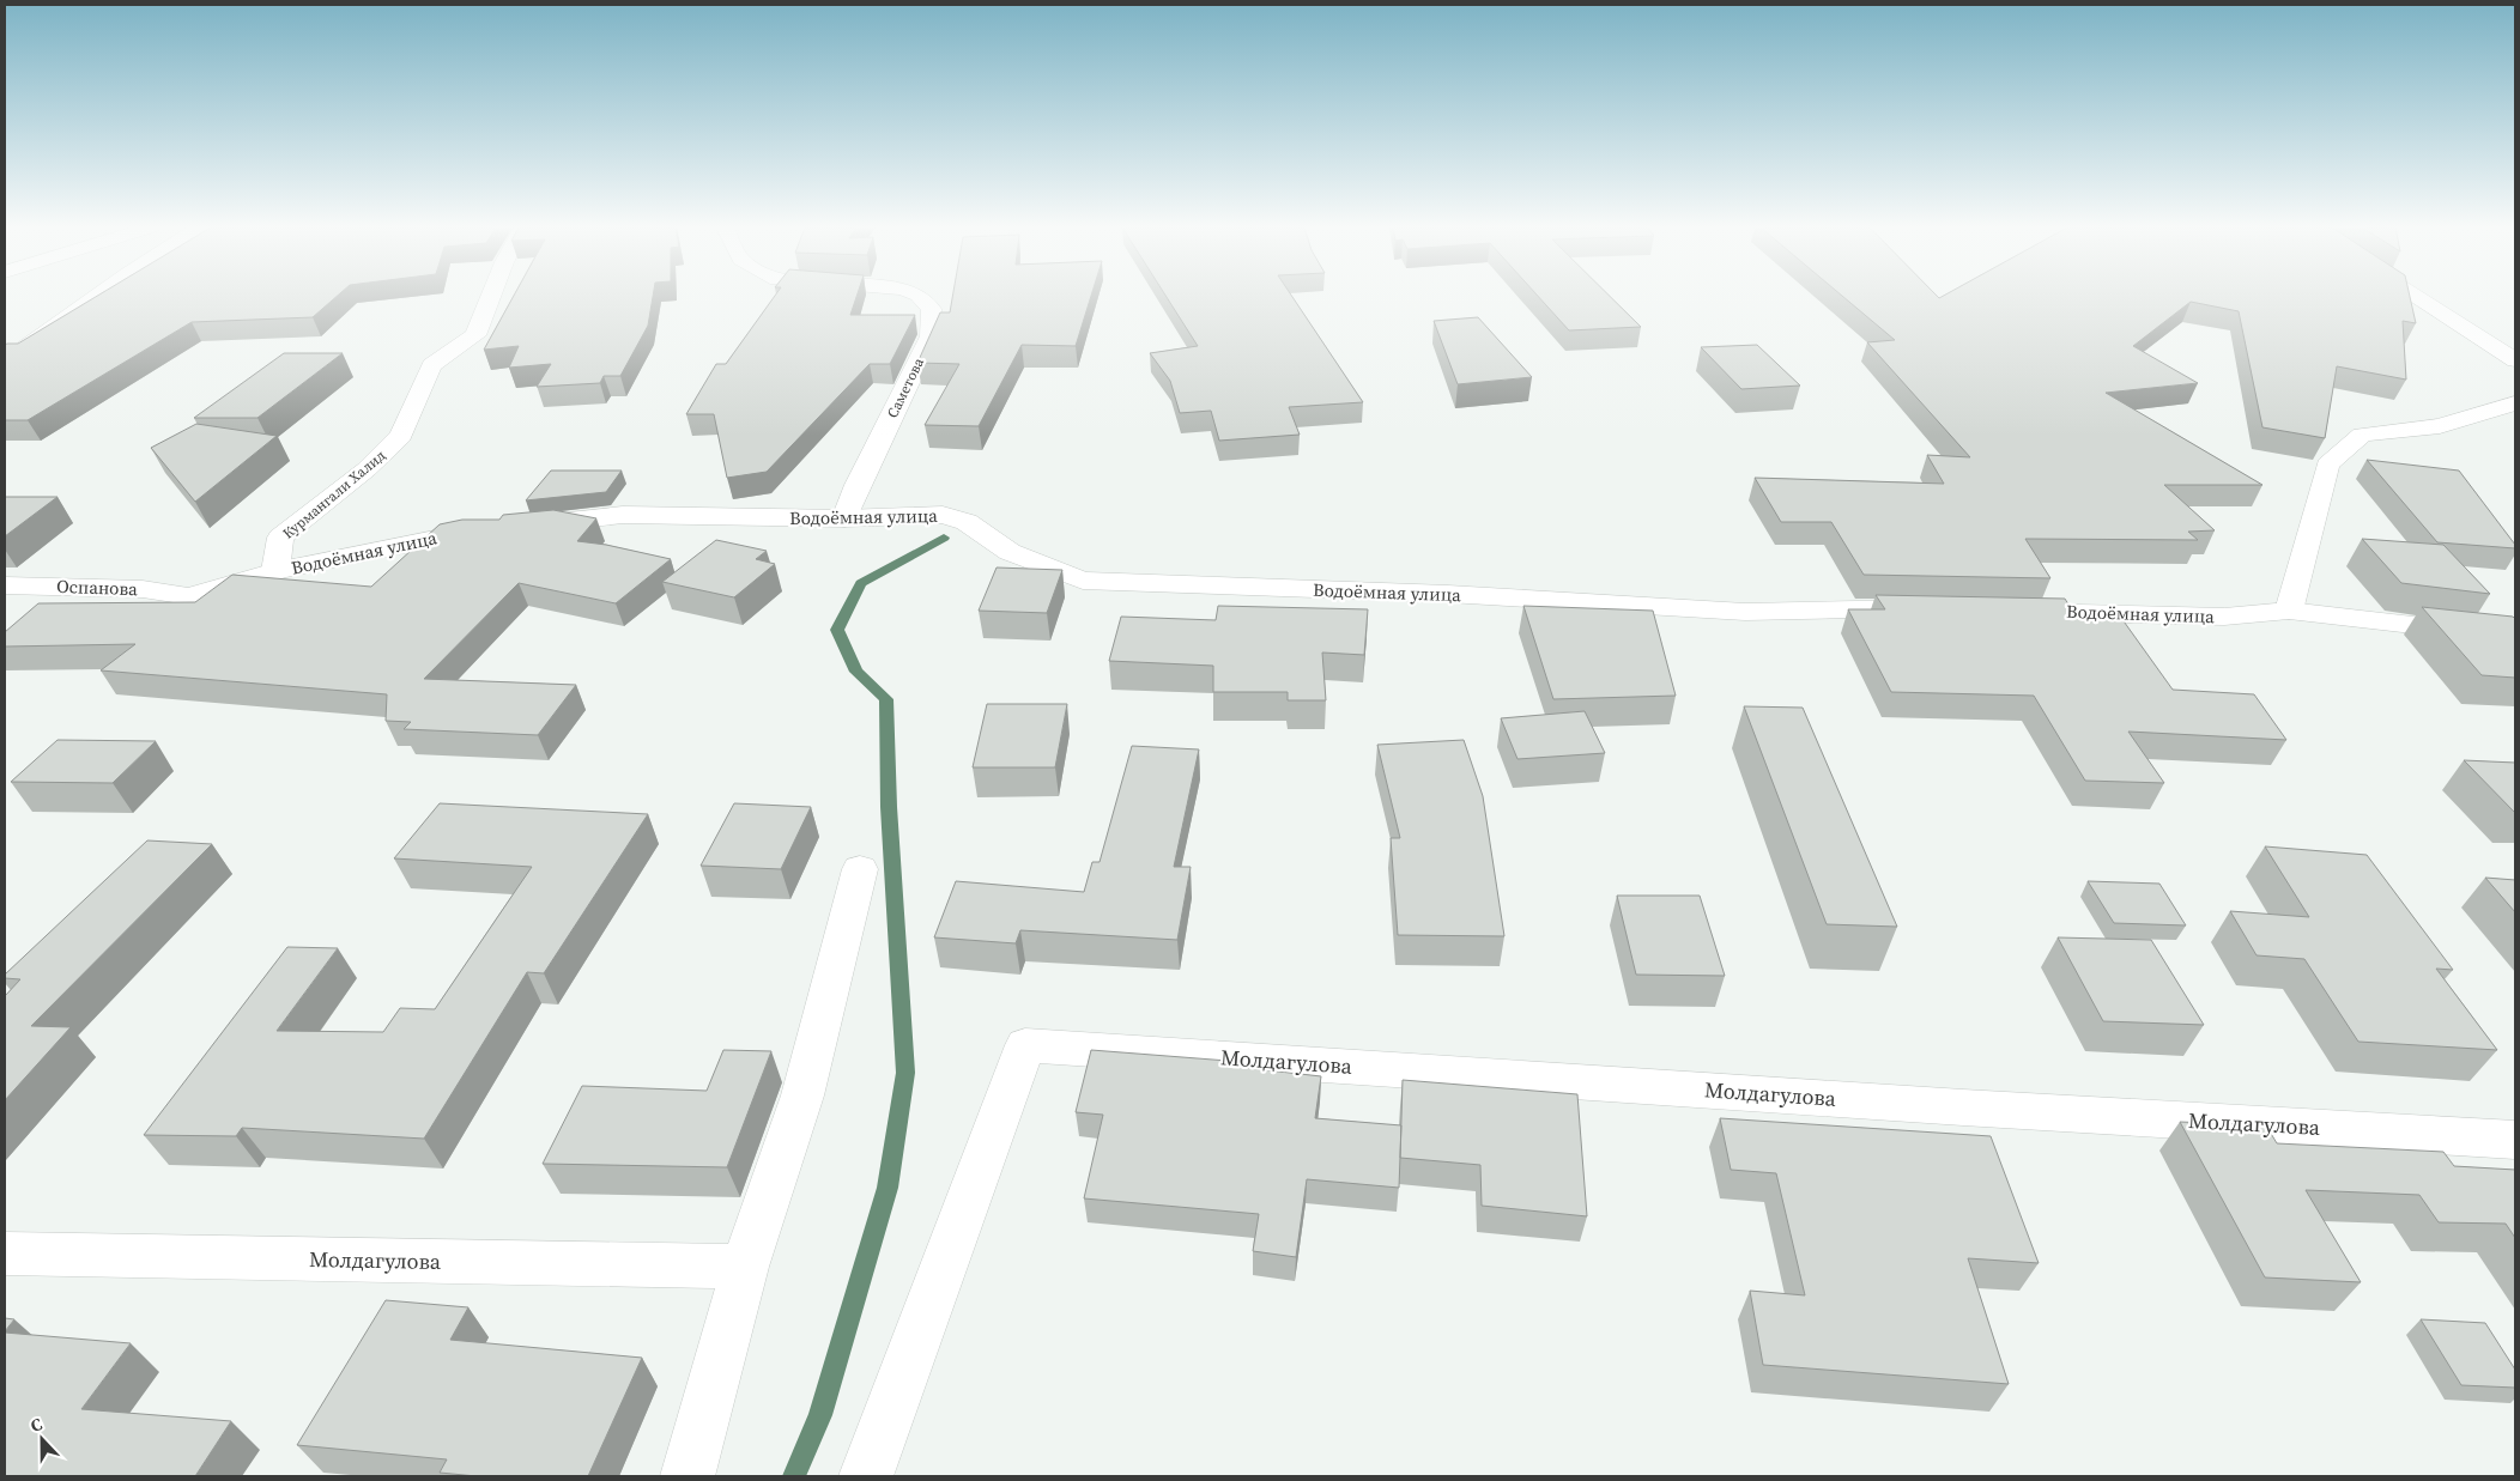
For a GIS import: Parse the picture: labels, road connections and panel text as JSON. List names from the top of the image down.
{
  "streets": {
    "street": [
      "Саметова",
      "Курмангали Халид",
      "Водоёмная улица",
      "Оспанова",
      "Молдагулова"
    ]
  },
  "crossings": [
    ["Саметова", "Водоёмная улица"],
    ["Курмангали Халид", "Водоёмная улица"],
    ["Курмангали Халид", "Оспанова"],
    ["Водоёмная улица", "Оспанова"]
  ],
  "north": "top"
}
